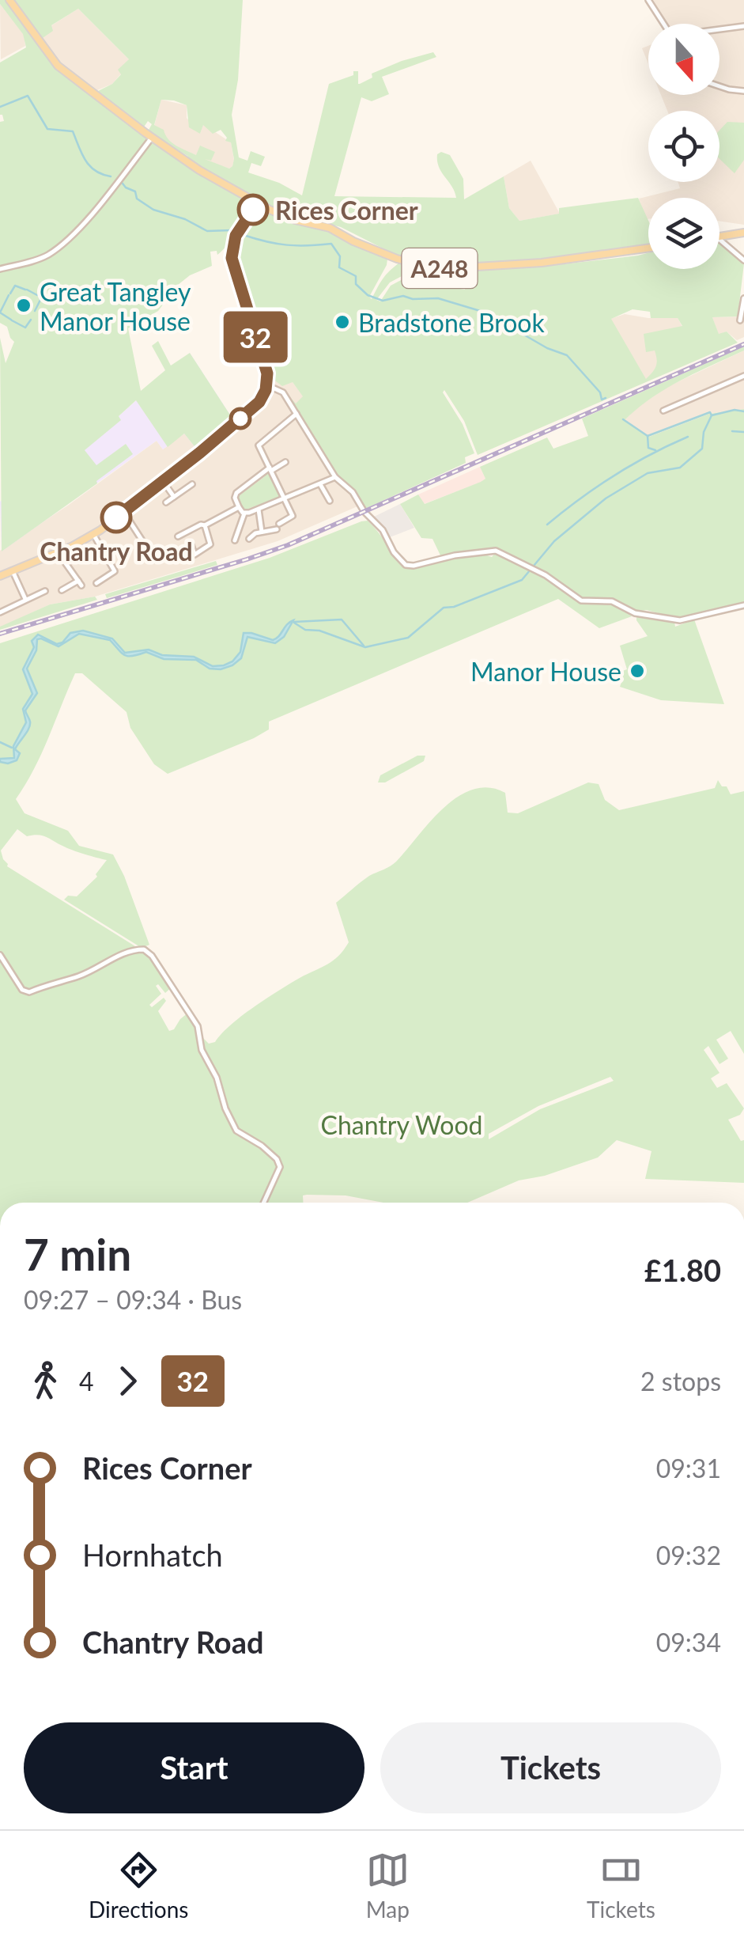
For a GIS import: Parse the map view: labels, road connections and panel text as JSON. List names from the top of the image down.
{
  "streets": {
    "main road": ["A248"]
  },
  "parks": ["Chantry Wood"],
  "places": [
    "Rices Corner",
    "Great Tangley Manor House",
    "Bradstone Brook",
    "Chantry Road",
    "Manor House"
  ],
  "lines": ["bus line 32"],
  "north": "bottom",
  "page": {
    "on_map": "32",
    "heading": ["7 min", "09:27 – 09:34 · Bus", "£1.80"],
    "legs": ["4", "32", "2 stops"],
    "list": [
      {
        "name": "Rices Corner",
        "value": "09:31"
      },
      {
        "name": "Hornhatch",
        "value": "09:32"
      },
      {
        "name": "Chantry Road",
        "value": "09:34"
      }
    ],
    "buttons": ["Start", "Tickets"],
    "tabs": ["Directions", "Map", "Tickets"]
  }
}
